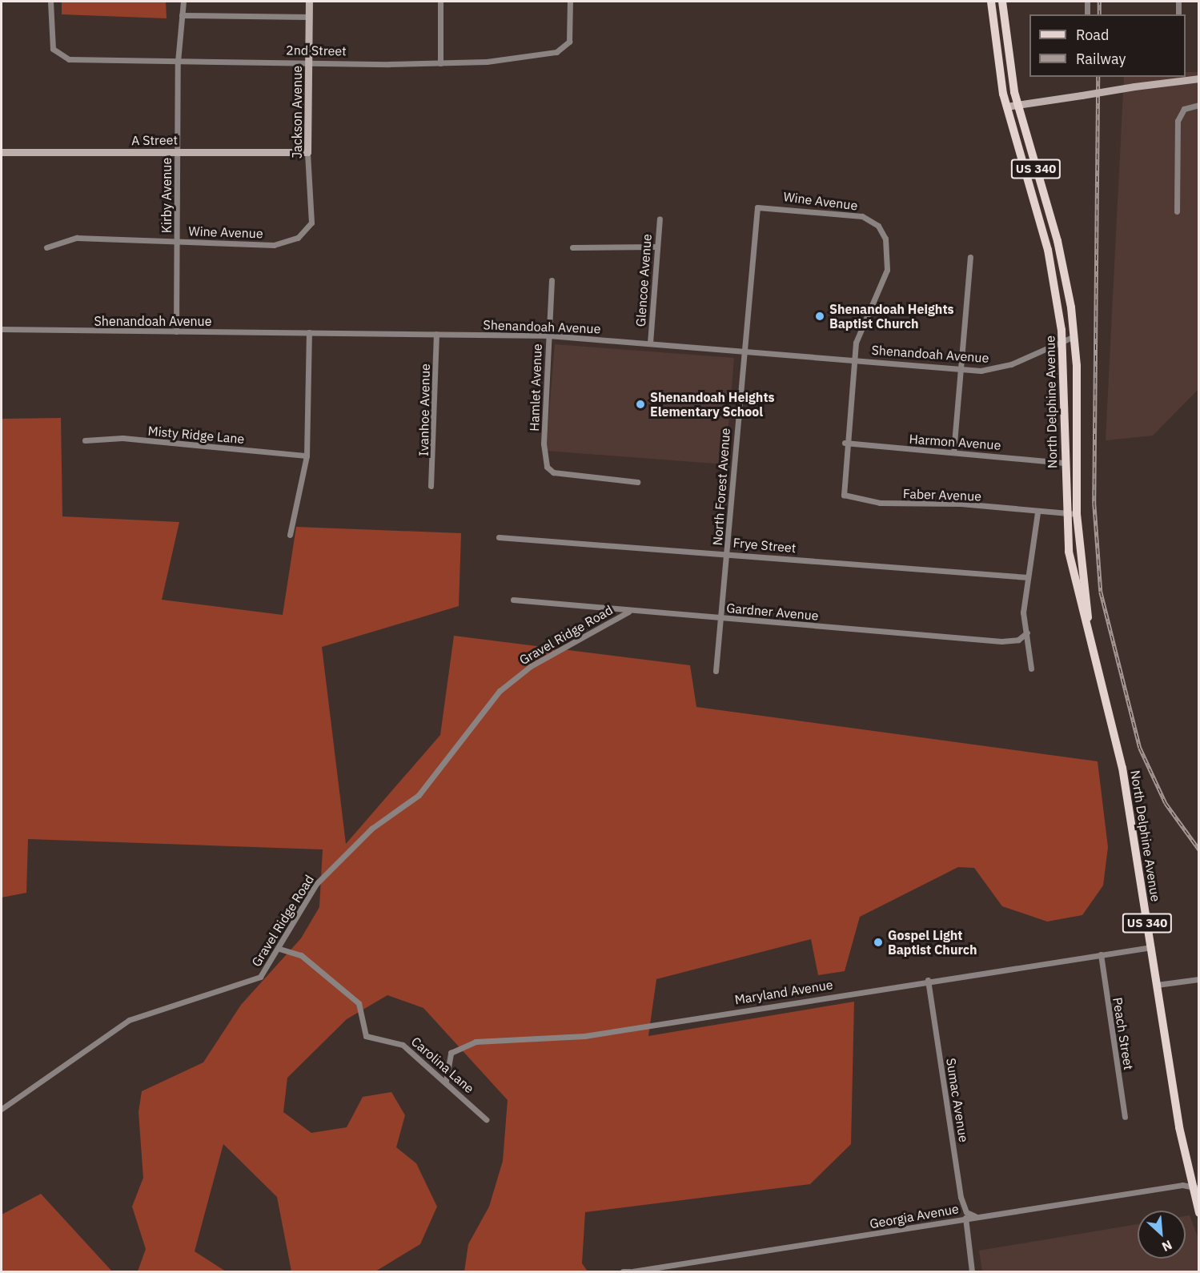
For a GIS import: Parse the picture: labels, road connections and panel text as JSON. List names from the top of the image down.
{
  "streets": {
    "main road": ["US 340", "North Delphine Avenue"],
    "street": [
      "2nd Street",
      "Jackson Avenue",
      "A Street",
      "Kirby Avenue",
      "Wine Avenue",
      "Glencoe Avenue",
      "Shenandoah Avenue",
      "Hamlet Avenue",
      "Ivanhoe Avenue",
      "Misty Ridge Lane",
      "Harmon Avenue",
      "North Forest Avenue",
      "Faber Avenue",
      "Frye Street",
      "Gardner Avenue",
      "Gravel Ridge Road",
      "Maryland Avenue",
      "Peach Street",
      "Carolina Lane",
      "Sumac Avenue",
      "Georgia Avenue"
    ]
  },
  "crossings": [
    ["2nd Street", "Jackson Avenue"],
    ["2nd Street", "Kirby Avenue"],
    ["Jackson Avenue", "A Street"],
    ["Jackson Avenue", "Wine Avenue"],
    ["A Street", "Kirby Avenue"],
    ["Kirby Avenue", "Wine Avenue"],
    ["Kirby Avenue", "Shenandoah Avenue"],
    ["Wine Avenue", "Shenandoah Avenue"],
    ["Wine Avenue", "North Forest Avenue"],
    ["Glencoe Avenue", "Shenandoah Avenue"],
    ["Shenandoah Avenue", "Hamlet Avenue"],
    ["Shenandoah Avenue", "North Delphine Avenue"],
    ["Shenandoah Avenue", "Ivanhoe Avenue"],
    ["Shenandoah Avenue", "North Forest Avenue"],
    ["North Delphine Avenue", "Harmon Avenue"],
    ["North Delphine Avenue", "Faber Avenue"],
    ["North Delphine Avenue", "Maryland Avenue"],
    ["North Delphine Avenue", "Georgia Avenue"],
    ["Harmon Avenue", "Faber Avenue"],
    ["North Forest Avenue", "Frye Street"],
    ["North Forest Avenue", "Gardner Avenue"],
    ["Gardner Avenue", "Gravel Ridge Road"],
    ["Gravel Ridge Road", "Carolina Lane"],
    ["Maryland Avenue", "Peach Street"],
    ["Maryland Avenue", "Carolina Lane"],
    ["Maryland Avenue", "Sumac Avenue"],
    ["Sumac Avenue", "Georgia Avenue"]
  ],
  "places": ["Shenandoah Heights Baptist Church", "Shenandoah Heights Elementary School", "Gospel Light Baptist Church"],
  "legend": ["Road", "Railway"],
  "north": "bottom right"
}
